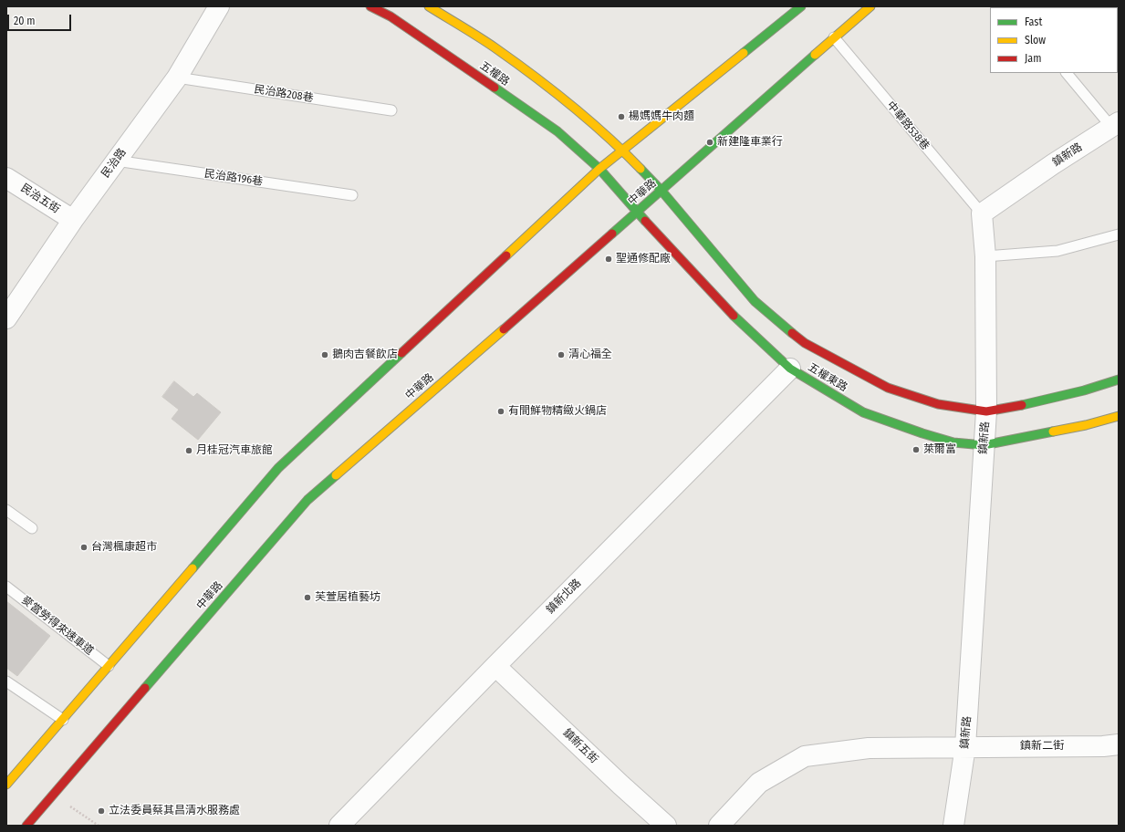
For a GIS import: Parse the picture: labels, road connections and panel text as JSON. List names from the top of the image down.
{
  "streets": {
    "main road": ["五權路", "中華路", "五權東路"],
    "street": [
      "鎮新路",
      "民治路",
      "民治五街",
      "鎮新北路",
      "鎮新五街",
      "鎮新二街"
    ],
    "lane": [
      "民治路208巷",
      "中華路538巷",
      "民治路196巷",
      "麥當勞得來速車道"
    ]
  },
  "crossings": [
    ["五權路", "五權東路"],
    ["民治路208巷", "民治路"],
    ["中華路538巷", "鎮新路"],
    ["中華路538巷", "中華路"],
    ["鎮新路", "五權東路"],
    ["鎮新路", "鎮新二街"],
    ["民治路", "民治路196巷"],
    ["民治路", "民治五街"],
    ["中華路", "五權東路"],
    ["五權東路", "鎮新北路"],
    ["鎮新北路", "鎮新五街"]
  ],
  "places": [
    "楊媽媽牛肉麵",
    "新建隆車業行",
    "聖通修配廠",
    "鵝肉吉餐飲店",
    "清心福全",
    "有間鮮物精緻火鍋店",
    "萊爾富",
    "月桂冠汽車旅館",
    "台灣楓康超市",
    "芙萱居植藝坊",
    "立法委員蔡其昌清水服務處"
  ],
  "legend": ["Fast", "Slow", "Jam"],
  "scale_bar": "20 m"
}
